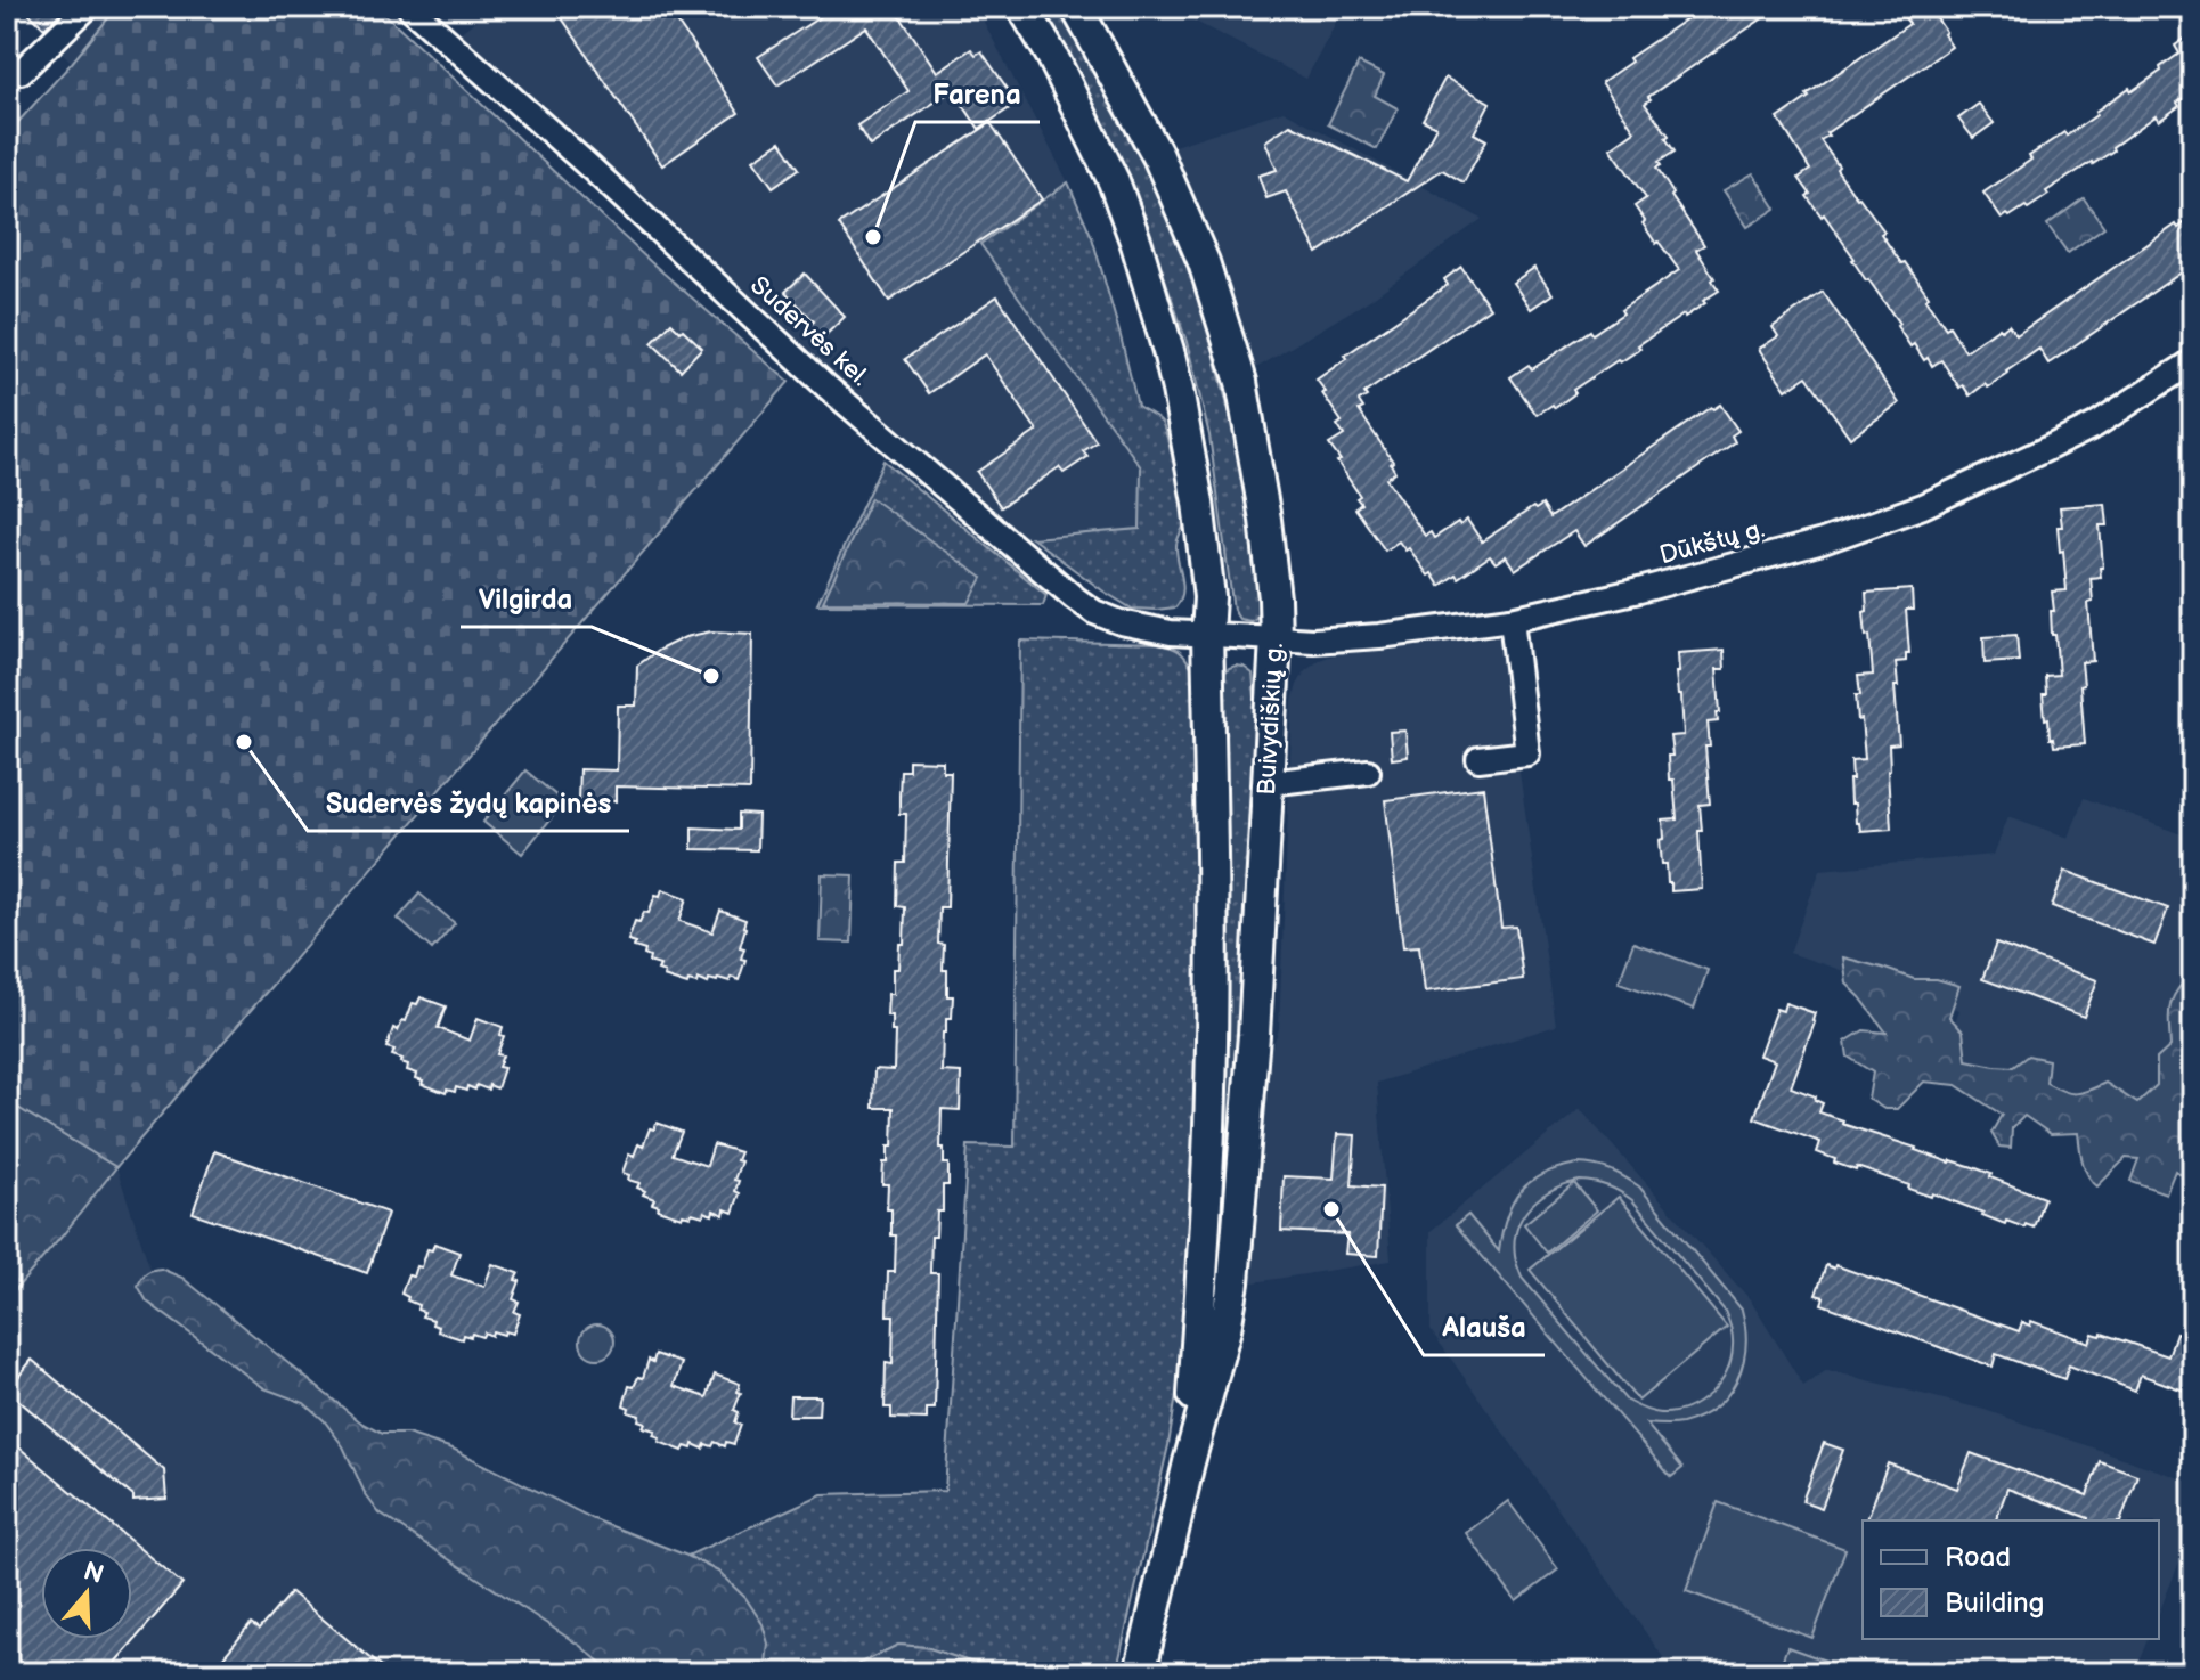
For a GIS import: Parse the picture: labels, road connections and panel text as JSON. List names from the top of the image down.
{
  "streets": {
    "main road": ["Buivydiškių g."],
    "street": ["Sudervės kel.", "Dūkštų g."]
  },
  "crossings": [
    ["Sudervės kel.", "Dūkštų g."],
    ["Sudervės kel.", "Buivydiškių g."],
    ["Dūkštų g.", "Buivydiškių g."]
  ],
  "places": [
    "Farena",
    "Vilgirda",
    "Sudervės žydų kapinės",
    "Alauša"
  ],
  "legend": ["Road", "Building"],
  "north": "top"
}
